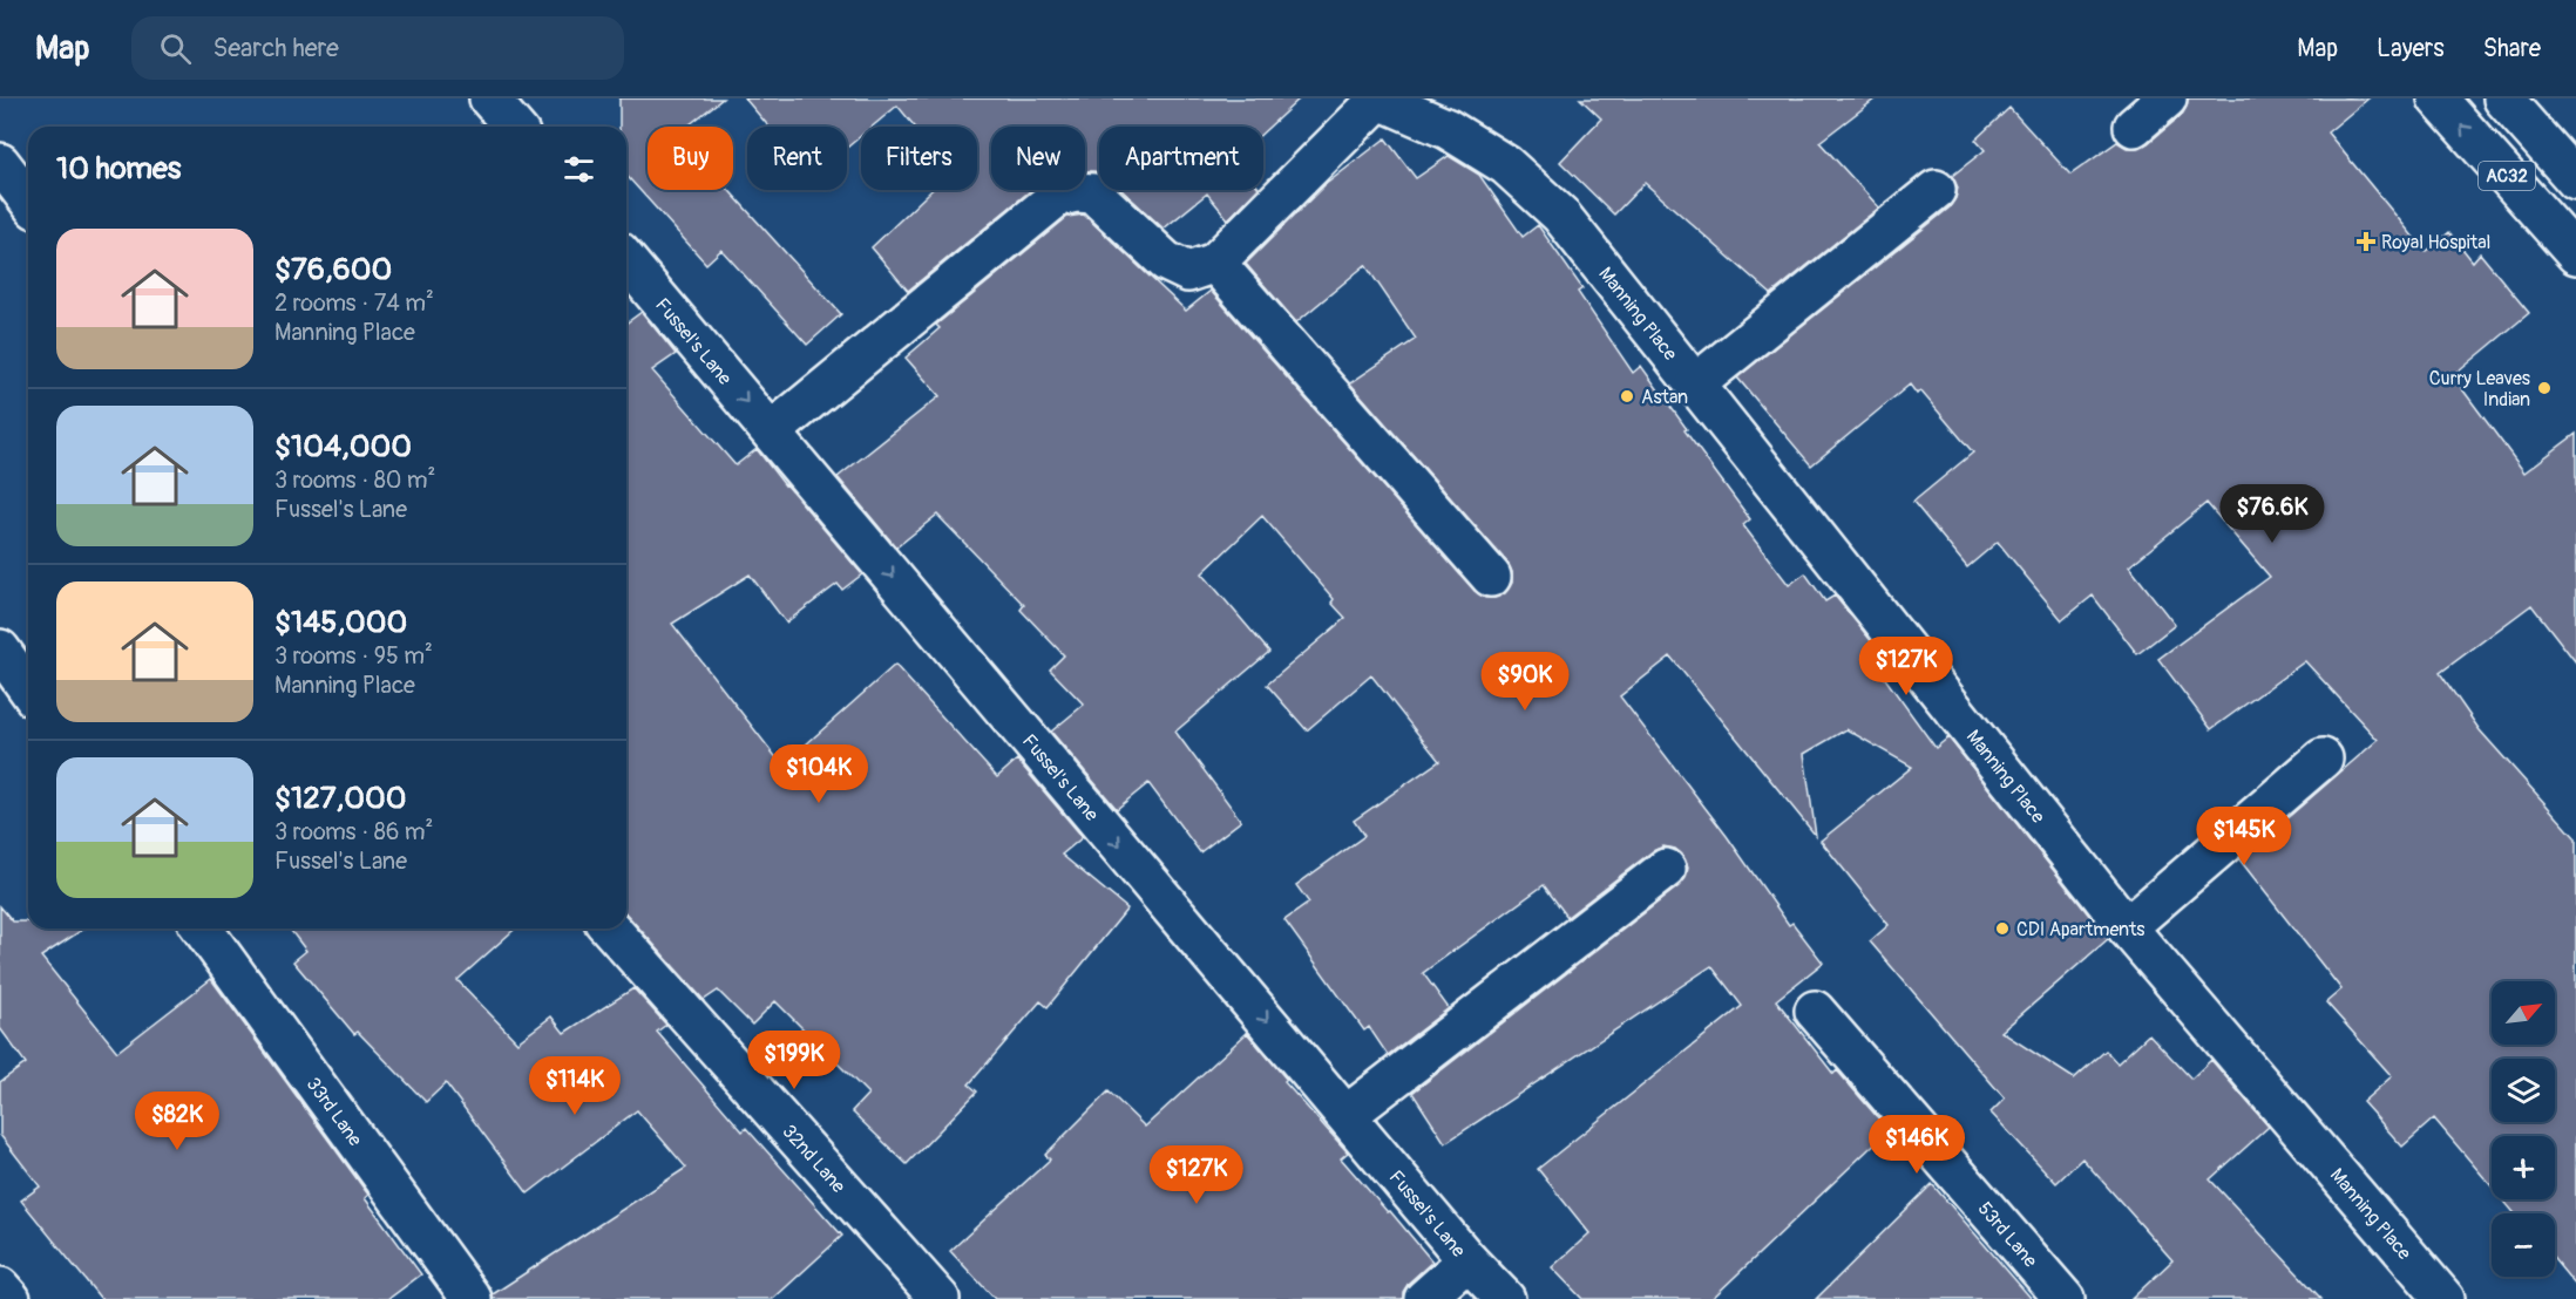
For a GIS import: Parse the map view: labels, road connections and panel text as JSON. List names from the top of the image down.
{
  "streets": {
    "street": [
      "AC32",
      "Manning Place",
      "Fussel's Lane",
      "33rd Lane",
      "32nd Lane",
      "53rd Lane"
    ]
  },
  "one_way": ["Fussel's Lane"],
  "places": {
    "health": ["Royal Hospital"],
    "other": ["Curry Leaves Indian", "Astan", "CDI Apartments"]
  },
  "north": "top right",
  "page": {
    "header": "Map",
    "search": "Search here",
    "nav": ["Map", "Layers", "Share"],
    "chip": [
      "Buy",
      "Rent",
      "Filters",
      "New",
      "Apartment"
    ],
    "heading": "10 homes",
    "list": [
      {
        "name": "$76,600",
        "note": "2 rooms · 74 m² · Manning Place"
      },
      {
        "name": "$104,000",
        "note": "3 rooms · 80 m² · Fussel's Lane"
      },
      {
        "name": "$145,000",
        "note": "3 rooms · 95 m² · Manning Place"
      },
      {
        "name": "$127,000",
        "note": "3 rooms · 86 m² · Fussel's Lane"
      }
    ],
    "price": [
      "$76.6K",
      "$127K",
      "$90K",
      "$104K",
      "$145K",
      "$199K",
      "$114K",
      "$82K",
      "$146K",
      "$127K"
    ],
    "map_buttons": ["+", "−"]
  }
}
